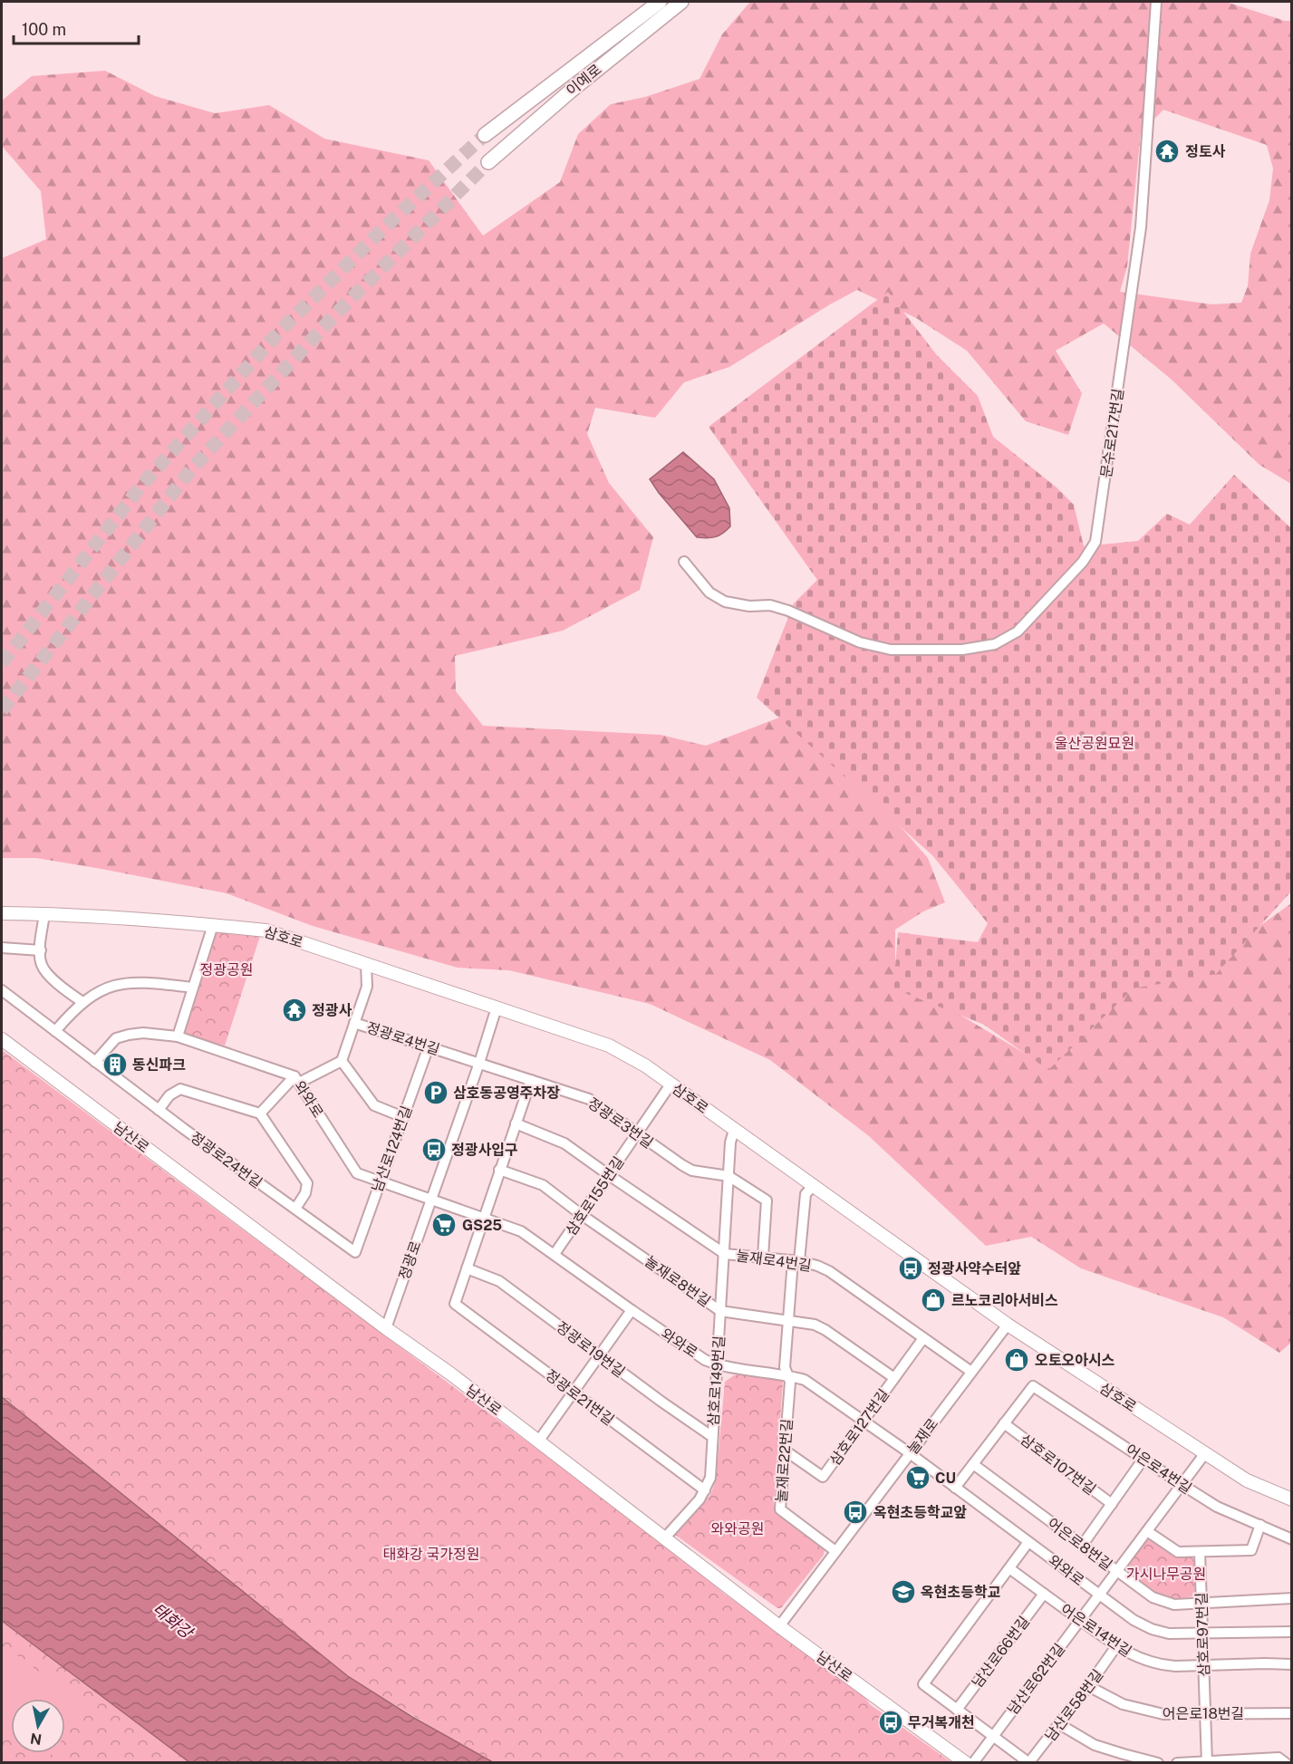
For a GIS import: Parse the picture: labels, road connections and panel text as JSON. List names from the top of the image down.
{
  "streets": {
    "highway": ["이예로"],
    "main road": ["삼호로", "남산로"],
    "street": [
      "문수로217번길",
      "정광로4번길",
      "와와로",
      "정광로3번길",
      "남산로124번길",
      "정광로24번길",
      "삼호로155번길",
      "정광로",
      "눌재로4번길",
      "눌재로8번길",
      "정광로19번길",
      "삼호로149번길",
      "정광로21번길",
      "삼호로127번길",
      "눌재로",
      "눌재로22번길",
      "삼호로107번길",
      "어은로4번길",
      "어은로8번길",
      "어은로14번길",
      "삼호로97번길",
      "남산로66번길",
      "남산로62번길",
      "남산로58번길",
      "어은로18번길"
    ]
  },
  "crossings": [
    ["삼호로", "삼호로155번길"],
    ["삼호로", "정광로"],
    ["삼호로", "삼호로149번길"],
    ["삼호로", "눌재로"],
    ["삼호로", "눌재로22번길"],
    ["삼호로", "남산로62번길"],
    ["정광로4번길", "정광로3번길"],
    ["정광로4번길", "남산로124번길"],
    ["정광로4번길", "정광로"],
    ["와와로", "남산로124번길"],
    ["와와로", "정광로24번길"],
    ["와와로", "삼호로155번길"],
    ["와와로", "정광로"],
    ["와와로", "삼호로149번길"],
    ["와와로", "삼호로127번길"],
    ["와와로", "눌재로"],
    ["와와로", "눌재로22번길"],
    ["와와로", "삼호로97번길"],
    ["와와로", "남산로62번길"],
    ["정광로3번길", "삼호로155번길"],
    ["정광로3번길", "정광로"],
    ["정광로3번길", "삼호로149번길"],
    ["남산로", "정광로"],
    ["남산로", "삼호로149번길"],
    ["남산로", "눌재로"],
    ["남산로124번길", "정광로24번길"],
    ["삼호로155번길", "눌재로4번길"],
    ["삼호로155번길", "눌재로8번길"],
    ["눌재로4번길", "삼호로149번길"],
    ["눌재로4번길", "삼호로127번길"],
    ["눌재로4번길", "눌재로"],
    ["눌재로4번길", "눌재로22번길"],
    ["눌재로8번길", "삼호로149번길"],
    ["눌재로8번길", "삼호로127번길"],
    ["눌재로8번길", "눌재로22번길"],
    ["정광로19번길", "삼호로149번길"],
    ["정광로19번길", "정광로21번길"],
    ["삼호로149번길", "정광로21번길"],
    ["삼호로127번길", "눌재로22번길"],
    ["눌재로", "눌재로22번길"],
    ["삼호로107번길", "어은로4번길"],
    ["삼호로107번길", "어은로8번길"],
    ["어은로4번길", "남산로62번길"],
    ["어은로8번길", "삼호로97번길"],
    ["어은로8번길", "남산로62번길"],
    ["어은로14번길", "삼호로97번길"],
    ["어은로14번길", "남산로66번길"],
    ["어은로14번길", "남산로62번길"],
    ["어은로14번길", "남산로58번길"],
    ["삼호로97번길", "어은로18번길"],
    ["남산로58번길", "어은로18번길"]
  ],
  "water": ["태화강"],
  "parks": [
    "울산공원묘원",
    "정광공원",
    "와와공원",
    "태화강 국가정원",
    "가시나무공원"
  ],
  "places": {
    "temple": ["정토사", "정광사"],
    "building": ["동신파크"],
    "parking": ["삼호동공영주차장"],
    "bus stop": [
      "정광사입구",
      "정광사약수터앞",
      "옥현초등학교앞",
      "무거복개천"
    ],
    "supermarket": ["GS25", "CU"],
    "shop": ["르노코리아서비스", "오토오아시스"],
    "school or university": ["옥현초등학교"]
  },
  "scale_bar": "100 m",
  "north": "bottom"
}
